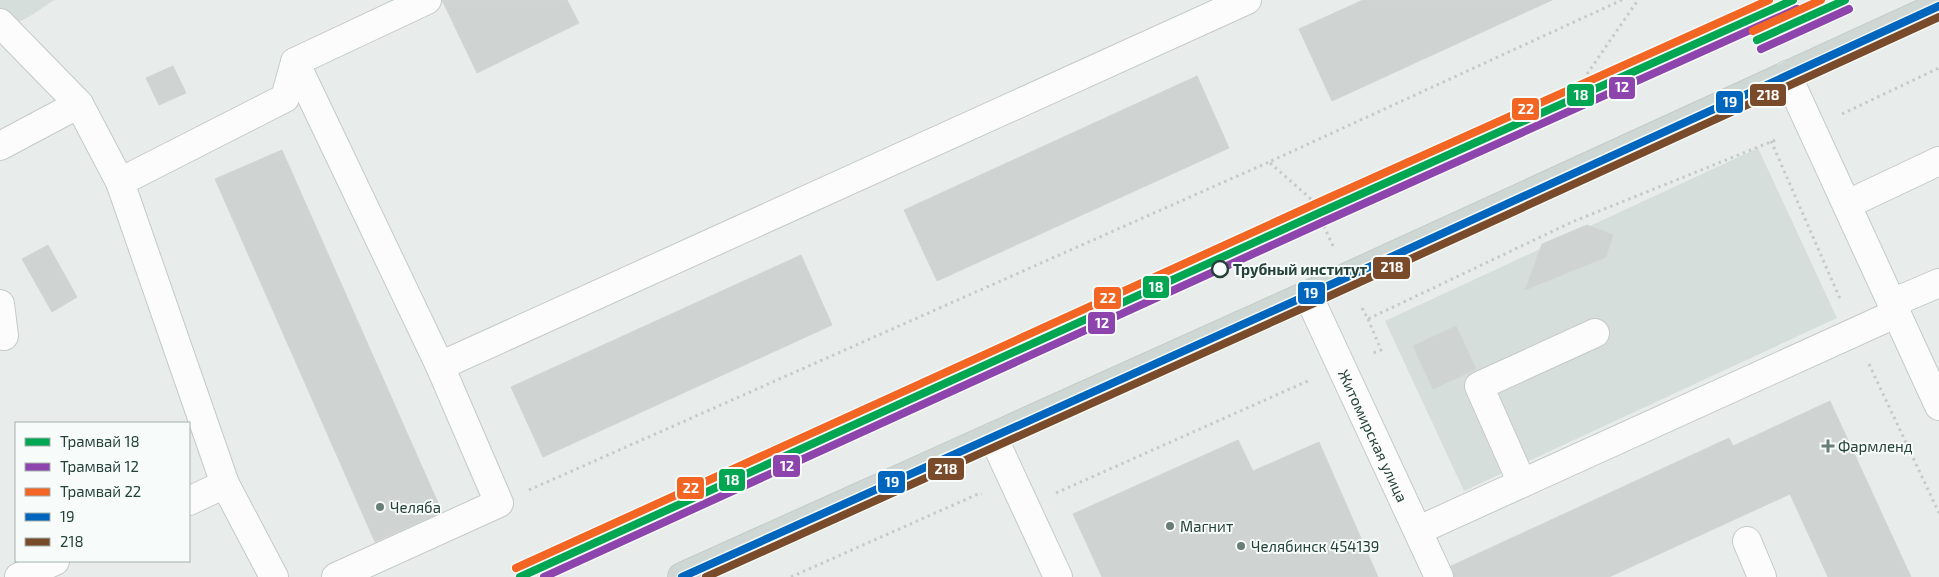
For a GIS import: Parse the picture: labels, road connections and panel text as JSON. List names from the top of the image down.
{
  "streets": {
    "street": ["Житомирская улица"]
  },
  "places": {
    "other": [
      "Трубный институт",
      "Челяба",
      "Магнит",
      "Челябинск 454139"
    ],
    "health": ["Фармленд"]
  },
  "lines": [
    "tram line 18",
    "tram line 22",
    "transit line 19",
    "tram line 12",
    "transit line 218"
  ],
  "legend": [
    "Трамвай 18",
    "Трамвай 12",
    "Трамвай 22",
    "19",
    "218"
  ]
}
